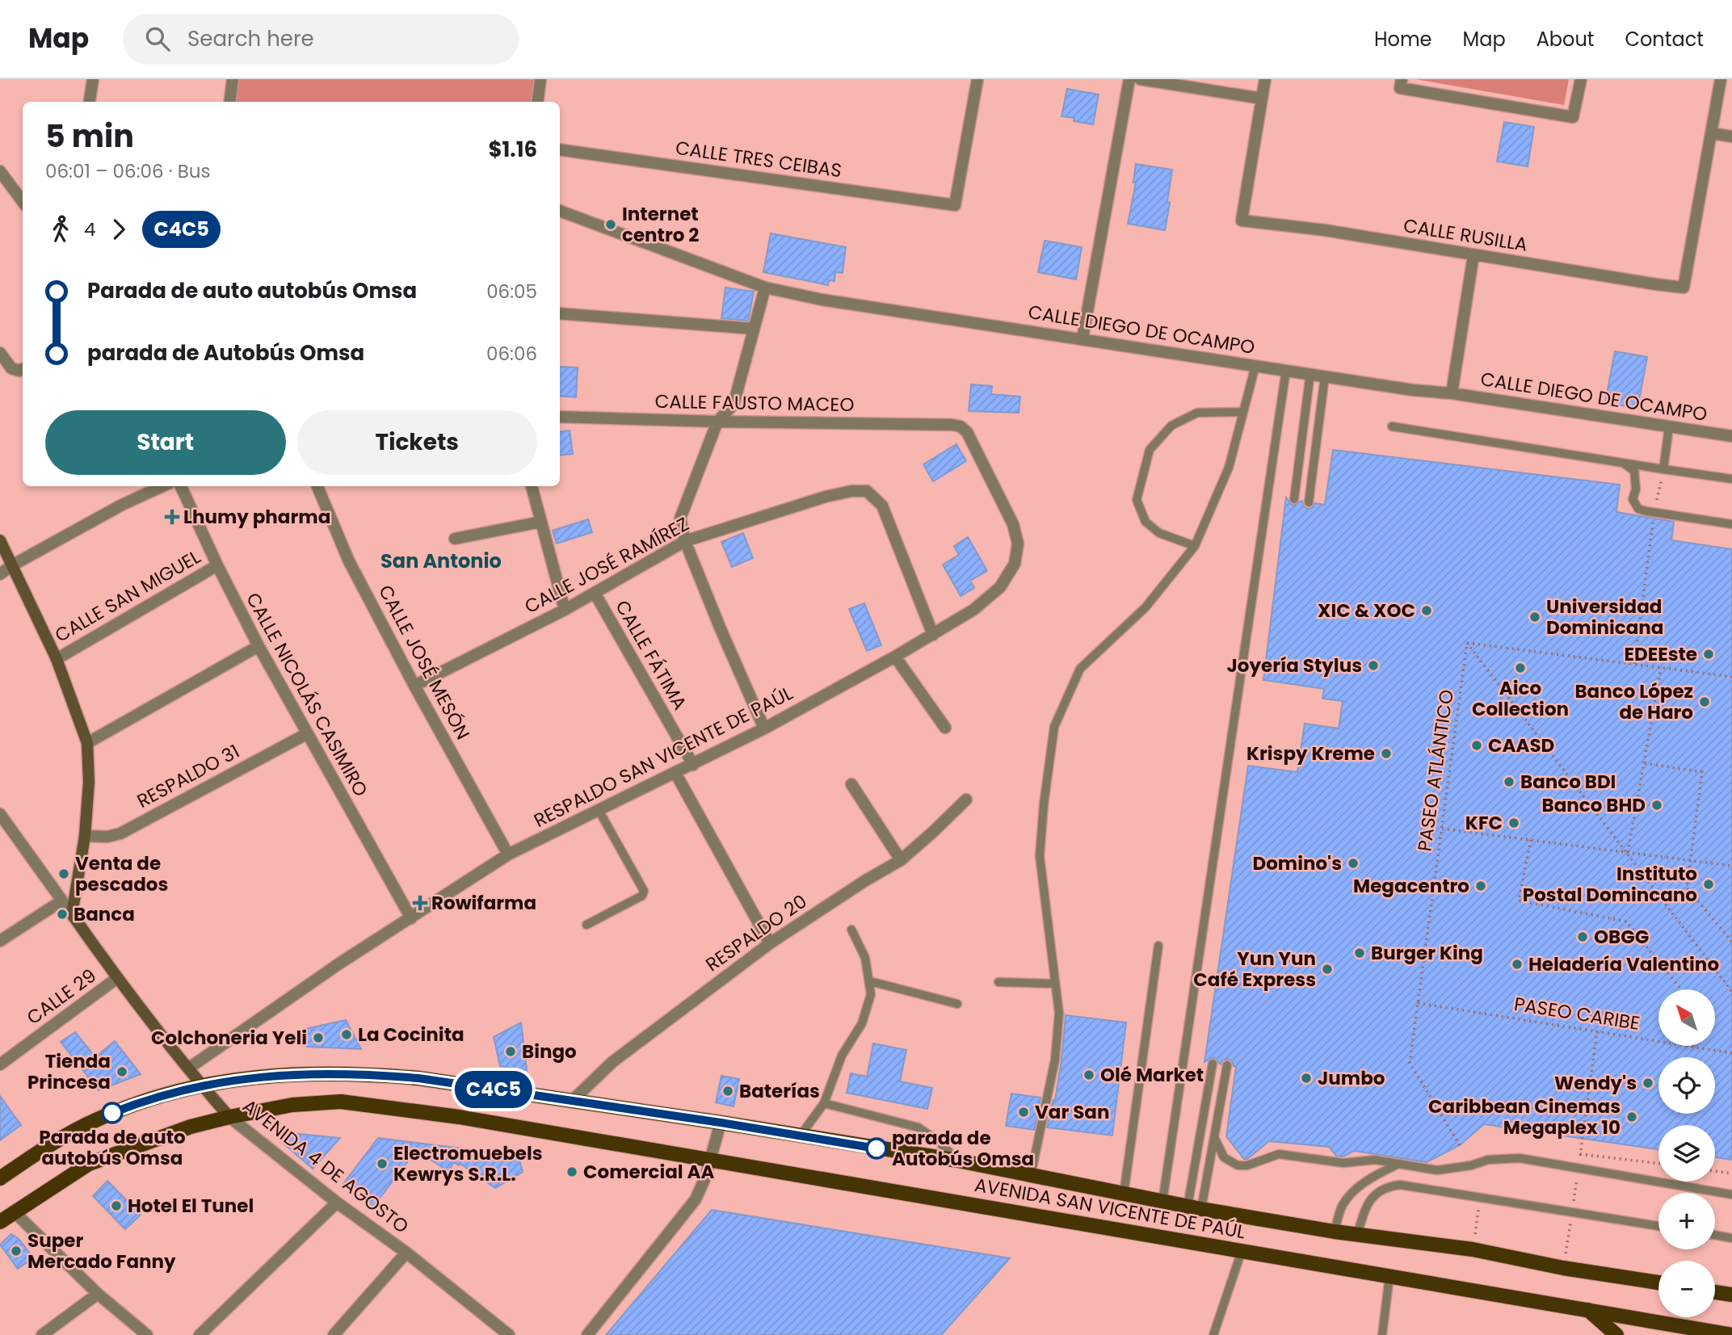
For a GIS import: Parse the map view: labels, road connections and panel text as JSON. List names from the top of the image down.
{
  "streets": {
    "main road": ["AVENIDA 4 DE AGOSTO", "AVENIDA SAN VICENTE DE PAÚL"],
    "street": [
      "CALLE TRES CEIBAS",
      "CALLE RUSILLA",
      "CALLE DIEGO DE OCAMPO",
      "CALLE FAUSTO MACEO",
      "CALLE JOSÉ RAMÍREZ",
      "CALLE SAN MIGUEL",
      "CALLE FÁTIMA",
      "CALLE JOSÉ MESÓN",
      "CALLE NICOLÁS CASIMIRO",
      "RESPALDO SAN VICENTE DE PAÚL",
      "RESPALDO 31",
      "RESPALDO 20",
      "CALLE 29"
    ],
    "path": ["PASEO ATLÁNTICO", "PASEO CARIBE"]
  },
  "crossings": [
    ["CALLE FAUSTO MACEO", "RESPALDO SAN VICENTE DE PAÚL"],
    ["CALLE JOSÉ RAMÍREZ", "CALLE FÁTIMA"],
    ["CALLE JOSÉ RAMÍREZ", "CALLE JOSÉ MESÓN"],
    ["CALLE JOSÉ RAMÍREZ", "RESPALDO SAN VICENTE DE PAÚL"],
    ["CALLE SAN MIGUEL", "CALLE NICOLÁS CASIMIRO"],
    ["CALLE FÁTIMA", "RESPALDO SAN VICENTE DE PAÚL"],
    ["CALLE JOSÉ MESÓN", "RESPALDO SAN VICENTE DE PAÚL"],
    ["CALLE NICOLÁS CASIMIRO", "RESPALDO SAN VICENTE DE PAÚL"],
    ["CALLE NICOLÁS CASIMIRO", "RESPALDO 31"],
    ["RESPALDO SAN VICENTE DE PAÚL", "AVENIDA 4 DE AGOSTO"],
    ["PASEO ATLÁNTICO", "PASEO CARIBE"],
    ["RESPALDO 20", "AVENIDA SAN VICENTE DE PAÚL"],
    ["CALLE 29", "AVENIDA 4 DE AGOSTO"],
    ["AVENIDA 4 DE AGOSTO", "AVENIDA SAN VICENTE DE PAÚL"]
  ],
  "districts": ["San Antonio"],
  "places": {
    "other": [
      "Internet centro 2",
      "XIC & XOC",
      "Universidad Dominicana",
      "EDEEste",
      "Joyería Stylus",
      "Aico Collection",
      "Banco López de Haro",
      "CAASD",
      "Krispy Kreme",
      "Banco BDI",
      "Banco BHD",
      "KFC",
      "Domino's",
      "Venta de pescados",
      "Instituto Postal Domincano",
      "Megacentro",
      "Banca",
      "OBGG",
      "Burger King",
      "Heladería Valentino",
      "Yun Yun Café Express",
      "La Cocinita",
      "Colchoneria Yeli",
      "Bingo",
      "Tienda Princesa",
      "Olé Market",
      "Jumbo",
      "Wendy's",
      "Baterías",
      "Var San",
      "Parada de auto autobús Omsa",
      "Caribbean Cinemas Megaplex 10",
      "parada de Autobús Omsa",
      "Electromuebels Kewrys S.R.L.",
      "Comercial AA",
      "Hotel El Tunel",
      "Super Mercado Fanny"
    ],
    "health": ["Lhumy pharma", "Rowifarma"]
  },
  "lines": ["bus line C4C5"],
  "north": "top left",
  "page": {
    "header": "Map",
    "search": "Search here",
    "nav": [
      "Home",
      "Map",
      "About",
      "Contact"
    ],
    "on_map": "C4C5",
    "heading": ["5 min", "06:01 – 06:06 · Bus", "$1.16"],
    "legs": ["4", "C4C5"],
    "list": [
      {
        "name": "Parada de auto autobús Omsa",
        "value": "06:05"
      },
      {
        "name": "parada de Autobús Omsa",
        "value": "06:06"
      }
    ],
    "buttons": ["Start", "Tickets"],
    "map_buttons": ["+", "−"]
  }
}
